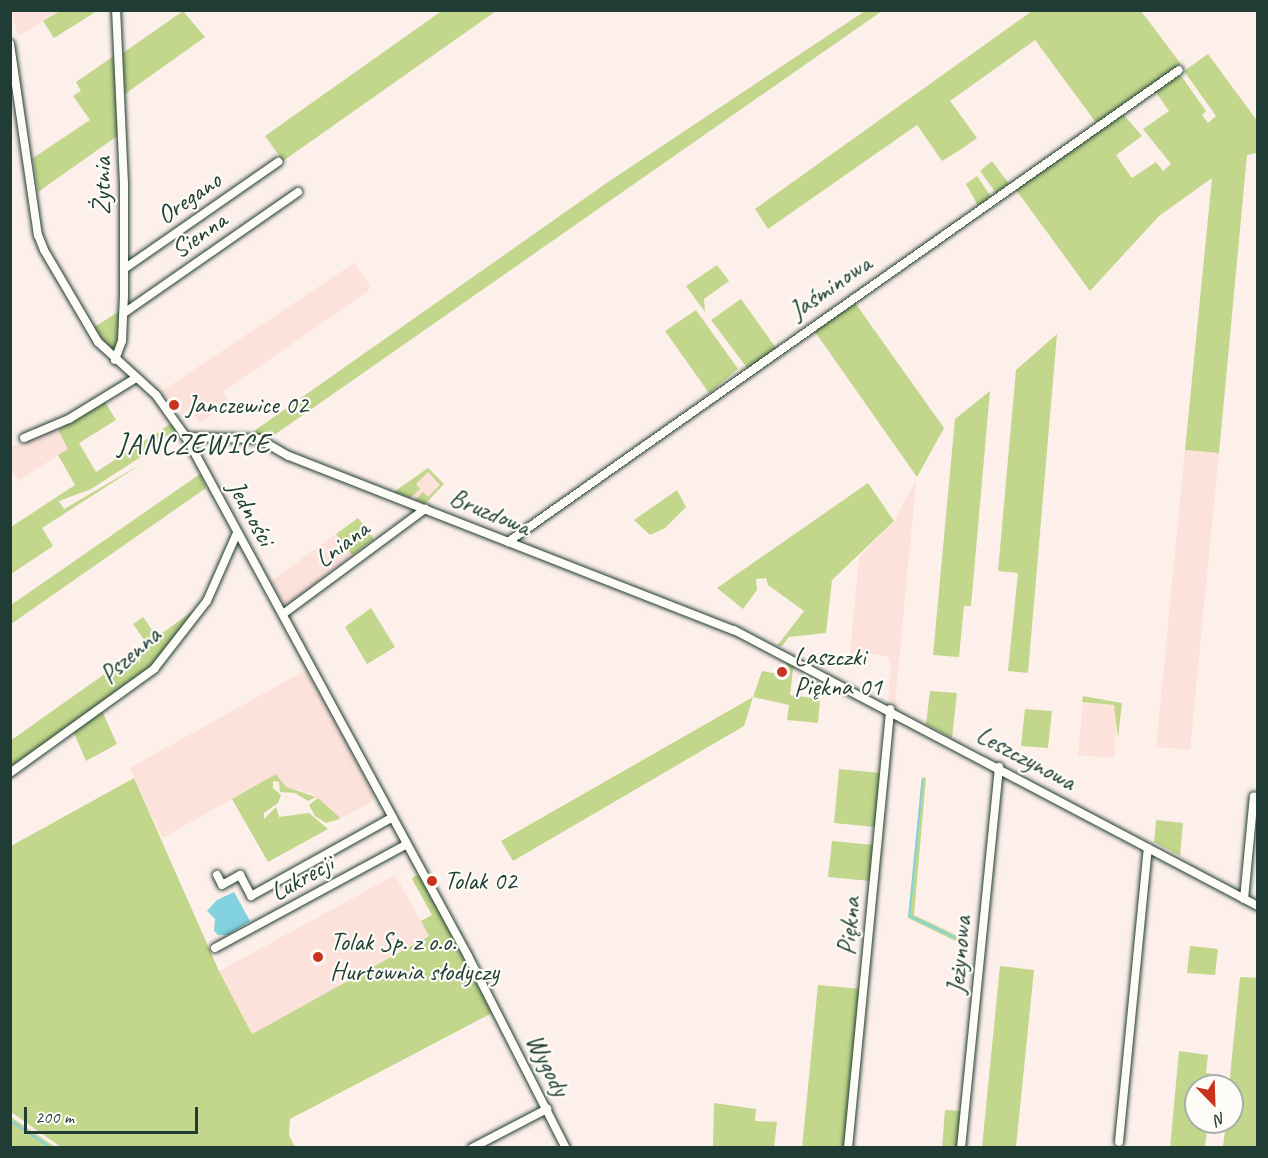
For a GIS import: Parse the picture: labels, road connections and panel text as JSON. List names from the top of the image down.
{
  "streets": {
    "street": [
      "Żytnia",
      "Oregano",
      "Sienna",
      "Jaśminowa",
      "Bruzdowa",
      "Jedności",
      "Lniana",
      "Pszenna",
      "Leszczynowa",
      "Lukrecji",
      "Piękna",
      "Jeżynowa",
      "Wygody"
    ]
  },
  "crossings": [
    ["Żytnia", "Oregano"],
    ["Żytnia", "Sienna"],
    ["Żytnia", "Jedności"],
    ["Jaśminowa", "Bruzdowa"],
    ["Bruzdowa", "Jedności"],
    ["Bruzdowa", "Lniana"],
    ["Bruzdowa", "Leszczynowa"],
    ["Jedności", "Lniana"],
    ["Jedności", "Pszenna"],
    ["Jedności", "Lukrecji"],
    ["Jedności", "Wygody"],
    ["Leszczynowa", "Piękna"],
    ["Leszczynowa", "Jeżynowa"]
  ],
  "districts": ["JANCZEWICE"],
  "places": [
    "Janczewice 02",
    "Laszczki Piękna 01",
    "Tolak 02",
    "Tolak Sp. z o.o. Hurtownia słodyczy"
  ],
  "scale_bar": "200 m",
  "north": "bottom right"
}
